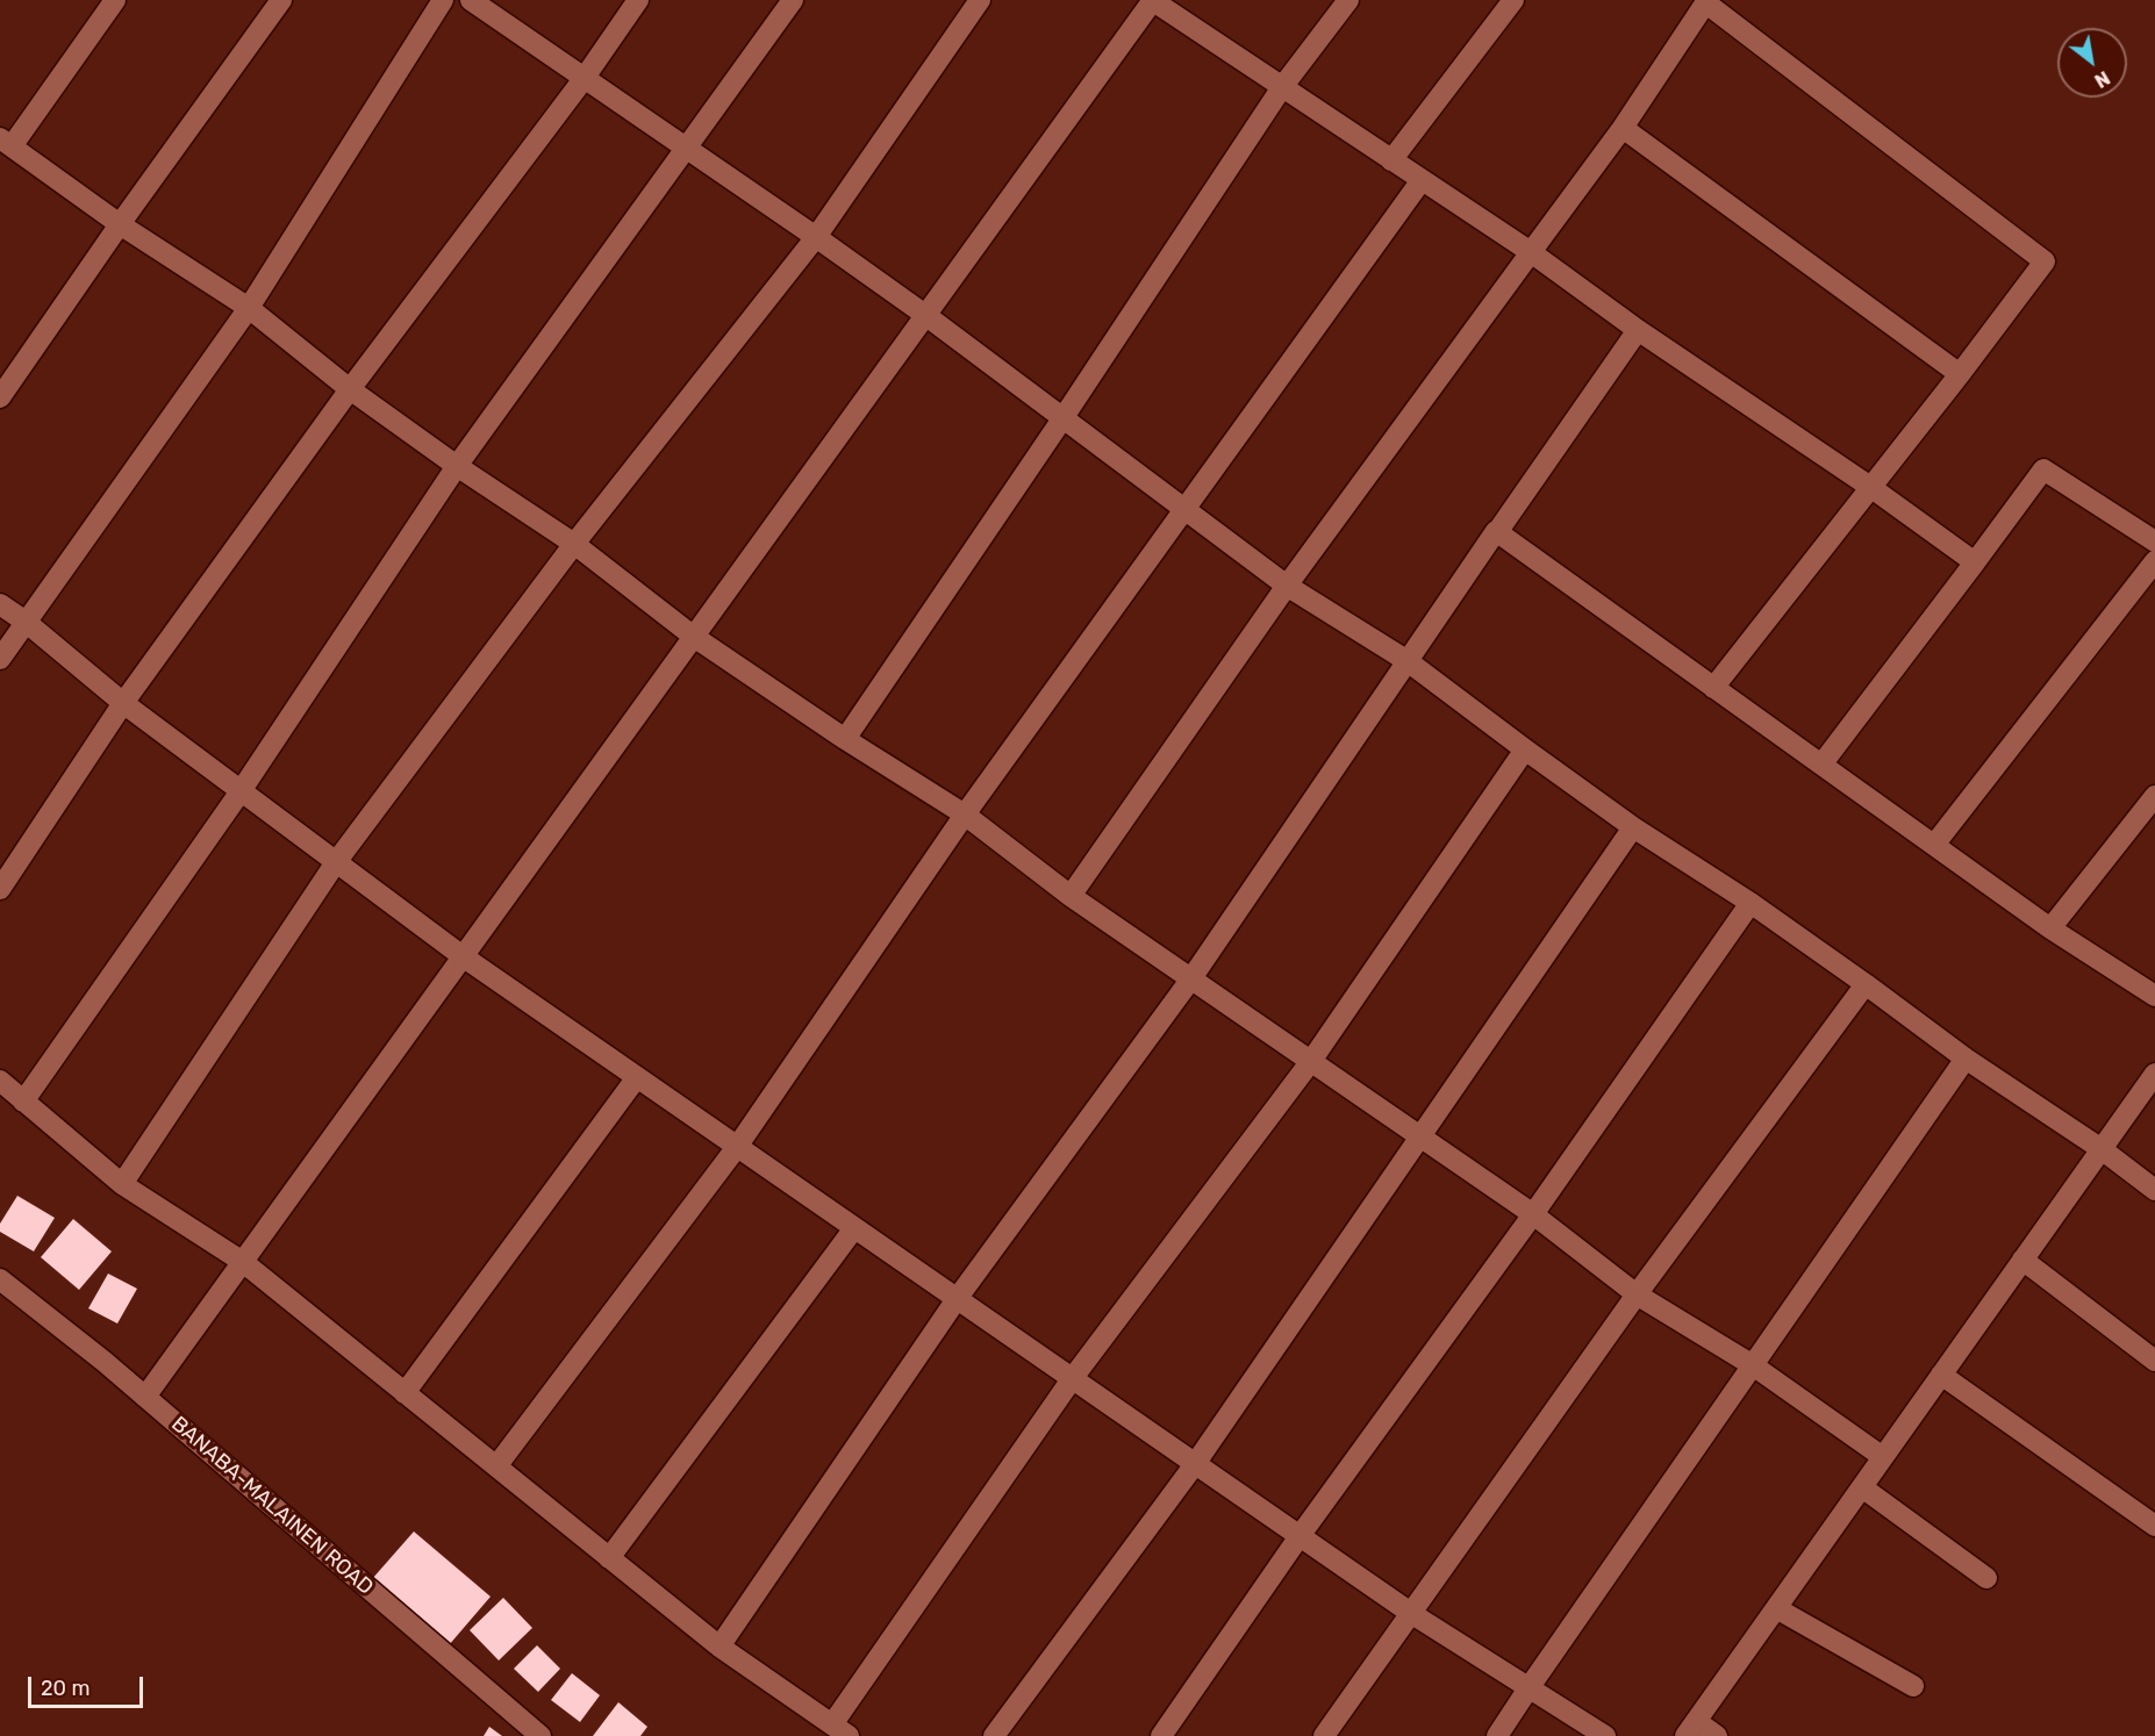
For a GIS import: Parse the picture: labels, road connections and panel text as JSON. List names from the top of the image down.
{
  "streets": {
    "street": ["BANABA-MALAINEN ROAD"]
  },
  "scale_bar": "20 m",
  "north": "bottom right"
}
